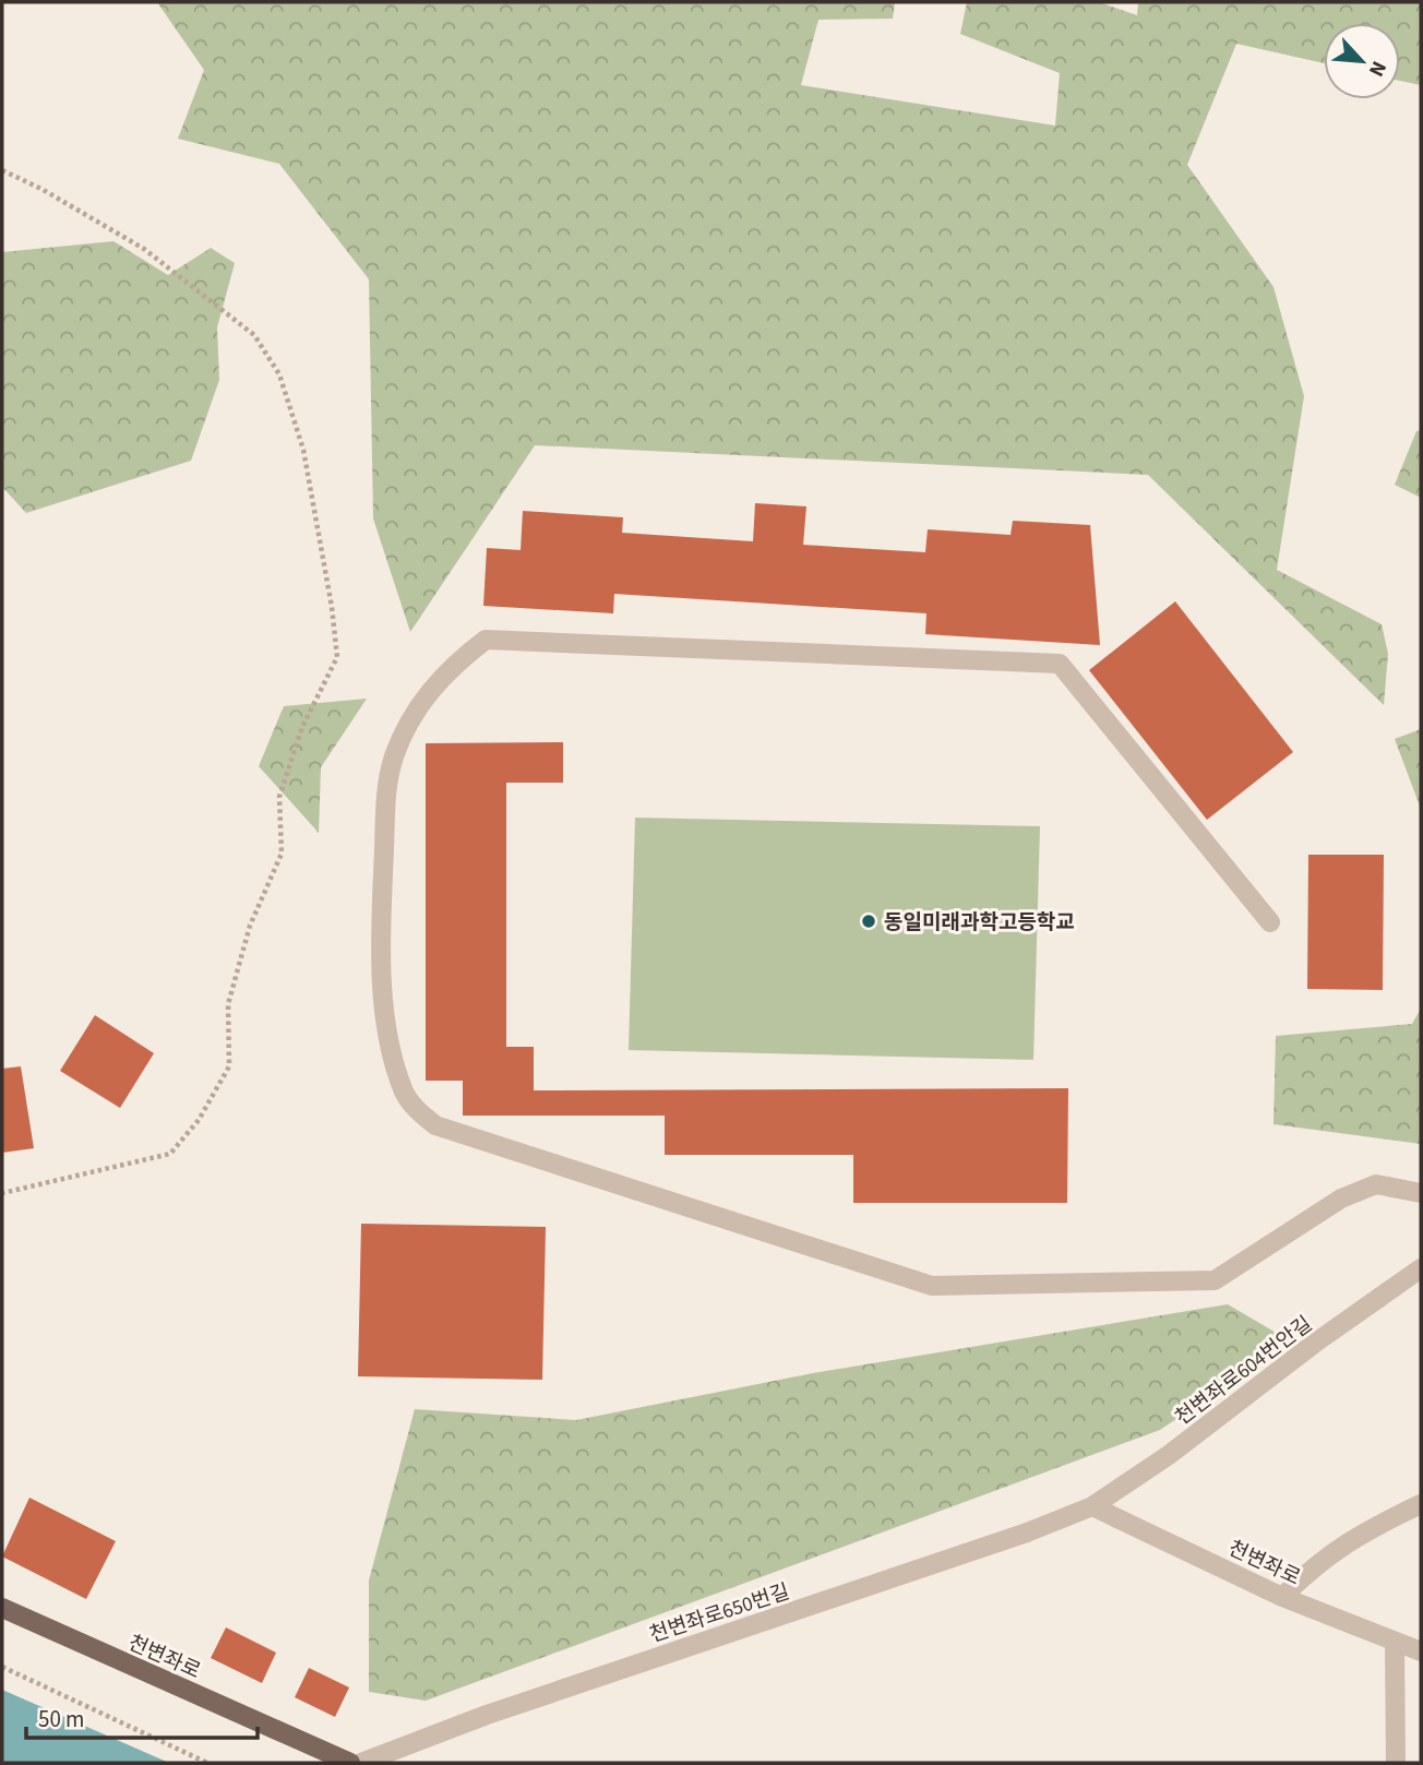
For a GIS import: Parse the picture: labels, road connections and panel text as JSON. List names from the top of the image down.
{
  "streets": {
    "main road": ["천변좌로"],
    "street": ["천변좌로604번안길", "천변좌로650번길"]
  },
  "crossings": [
    ["천변좌로604번안길", "천변좌로"],
    ["천변좌로604번안길", "천변좌로650번길"],
    ["천변좌로", "천변좌로650번길"]
  ],
  "places": ["동일미래과학고등학교"],
  "scale_bar": "50 m",
  "north": "bottom right"
}
